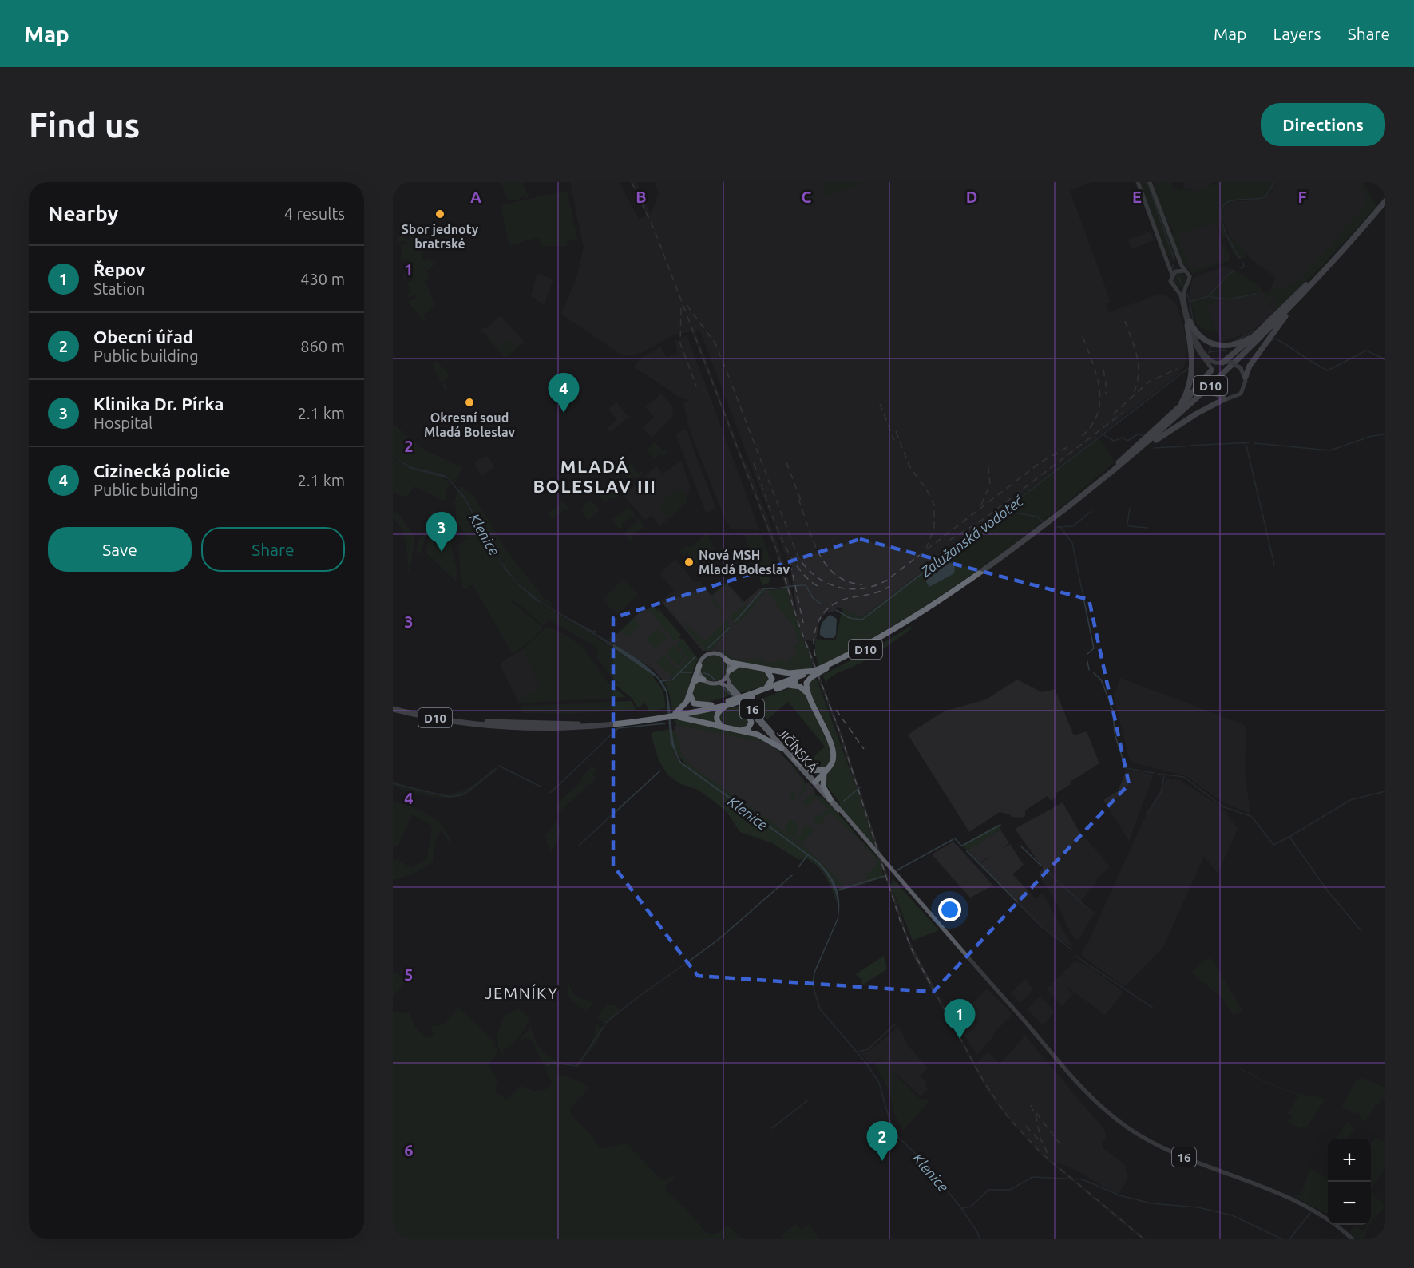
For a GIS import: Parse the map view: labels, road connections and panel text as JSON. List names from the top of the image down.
{
  "streets": {
    "highway": ["D10", "16"],
    "main road": ["JIČÍNSKÁ"]
  },
  "crossings": [
    ["D10", "16"],
    ["16", "JIČÍNSKÁ"]
  ],
  "districts": ["MLADÁ BOLESLAV III", "JEMNÍKY"],
  "water": ["Klenice", "Zalužanská vodoteč"],
  "places": ["Sbor jednoty bratrské", "Okresní soud Mladá Boleslav", "Nová MSH Mladá Boleslav"],
  "page": {
    "header": "Map",
    "nav": ["Map", "Layers", "Share"],
    "buttons": [
      "Directions",
      ["Save", "Share"]
    ],
    "title": "Find us",
    "heading": ["Nearby", "4 results"],
    "list": [
      {
        "mark": "1",
        "name": "Řepov",
        "note": "Station",
        "value": "430 m"
      },
      {
        "mark": "2",
        "name": "Obecní úřad",
        "note": "Public building",
        "value": "860 m"
      },
      {
        "mark": "3",
        "name": "Klinika Dr. Pírka",
        "note": "Hospital",
        "value": "2.1 km"
      },
      {
        "mark": "4",
        "name": "Cizinecká policie",
        "note": "Public building",
        "value": "2.1 km"
      }
    ],
    "pins": [
      "4",
      "3",
      "1",
      "2"
    ],
    "map_buttons": ["+", "−"]
  },
  "grid": {
    "columns": [
      "A",
      "B",
      "C",
      "D",
      "E",
      "F"
    ],
    "rows": [
      "1",
      "2",
      "3",
      "4",
      "5",
      "6"
    ]
  }
}
